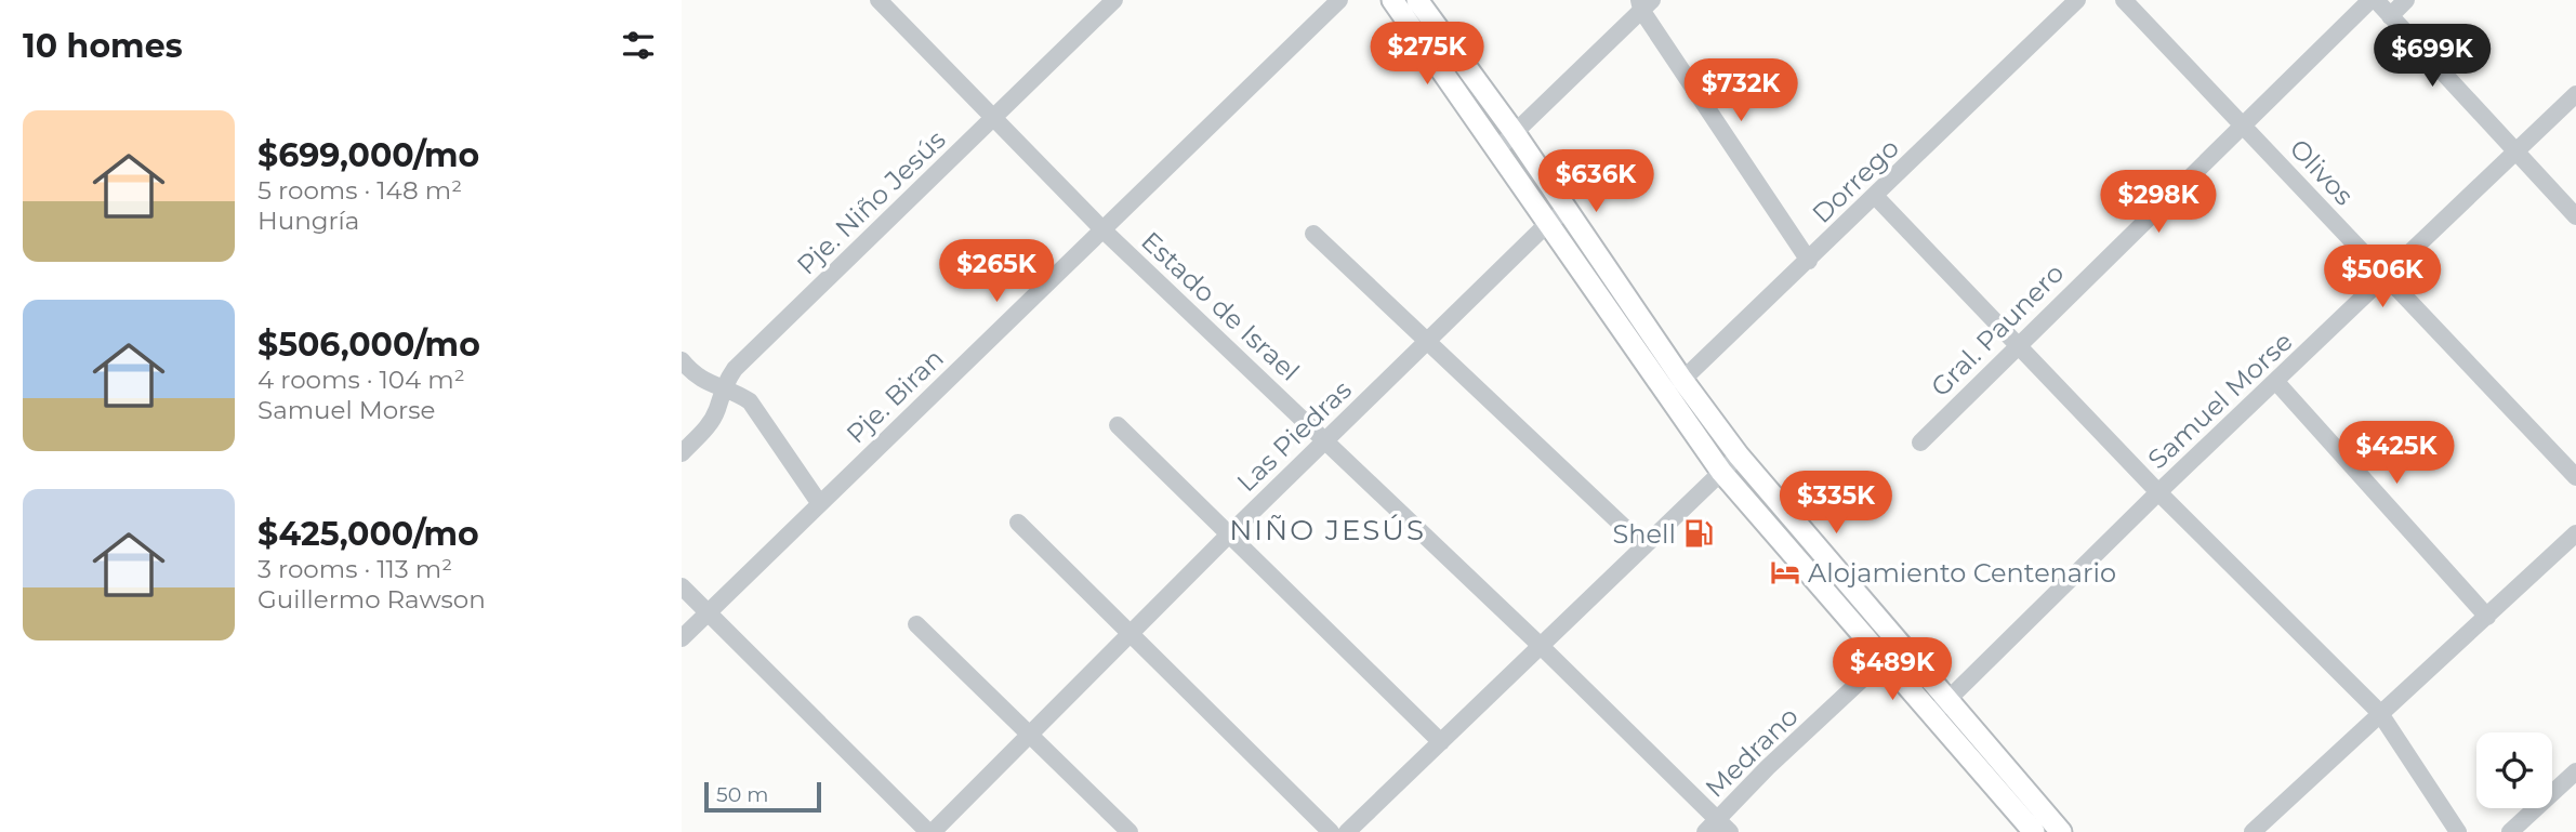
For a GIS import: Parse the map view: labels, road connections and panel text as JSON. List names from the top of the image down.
{
  "streets": {
    "street": [
      "Olivos",
      "Dorrego",
      "Pje. Niño Jesús",
      "Estado de Israel",
      "Gral. Paunero",
      "Pje. Biran",
      "Samuel Morse",
      "Las Piedras",
      "Medrano"
    ]
  },
  "crossings": [
    ["Olivos", "Gral. Paunero"],
    ["Olivos", "Samuel Morse"],
    ["Pje. Niño Jesús", "Estado de Israel"],
    ["Estado de Israel", "Pje. Biran"],
    ["Estado de Israel", "Las Piedras"],
    ["Estado de Israel", "Medrano"]
  ],
  "districts": ["NIÑO JESÚS"],
  "places": {
    "fuel station": ["Shell"],
    "hotel": ["Alojamiento Centenario"]
  },
  "scale_bar": "50 m",
  "page": {
    "heading": "10 homes",
    "price": [
      "$275K",
      "$699K",
      "$732K",
      "$636K",
      "$298K",
      "$265K",
      "$506K",
      "$425K",
      "$335K",
      "$489K"
    ],
    "list": [
      {
        "name": "$699,000/mo",
        "note": "5 rooms · 148 m² · Hungría"
      },
      {
        "name": "$506,000/mo",
        "note": "4 rooms · 104 m² · Samuel Morse"
      },
      {
        "name": "$425,000/mo",
        "note": "3 rooms · 113 m² · Guillermo Rawson"
      }
    ],
    "scale": "50 m"
  }
}
